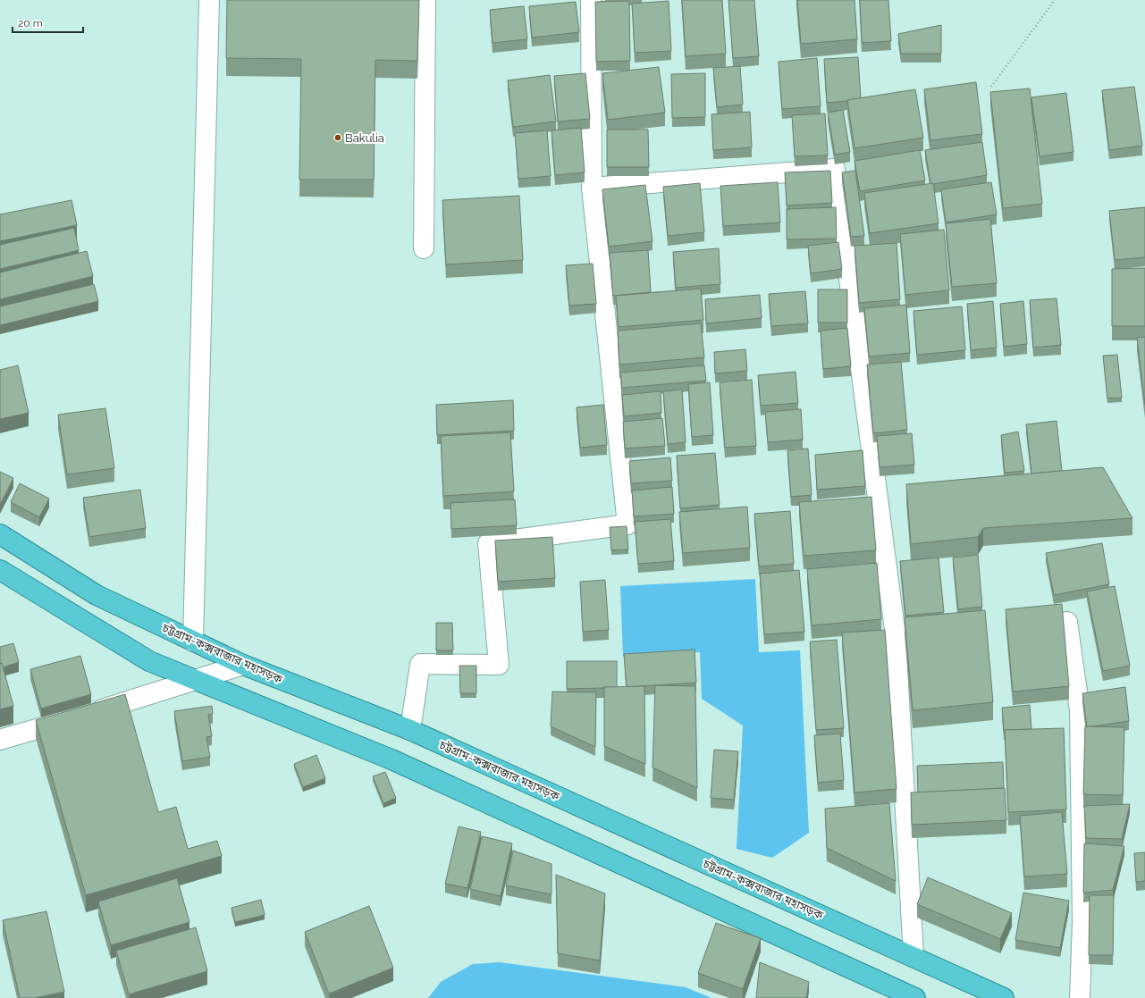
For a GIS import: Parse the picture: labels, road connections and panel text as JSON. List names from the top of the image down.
{
  "streets": {
    "highway": ["চট্টগ্রাম-কক্সবাজার মহাসড়ক"]
  },
  "places": ["Bakulia"],
  "scale_bar": "20 m"
}
